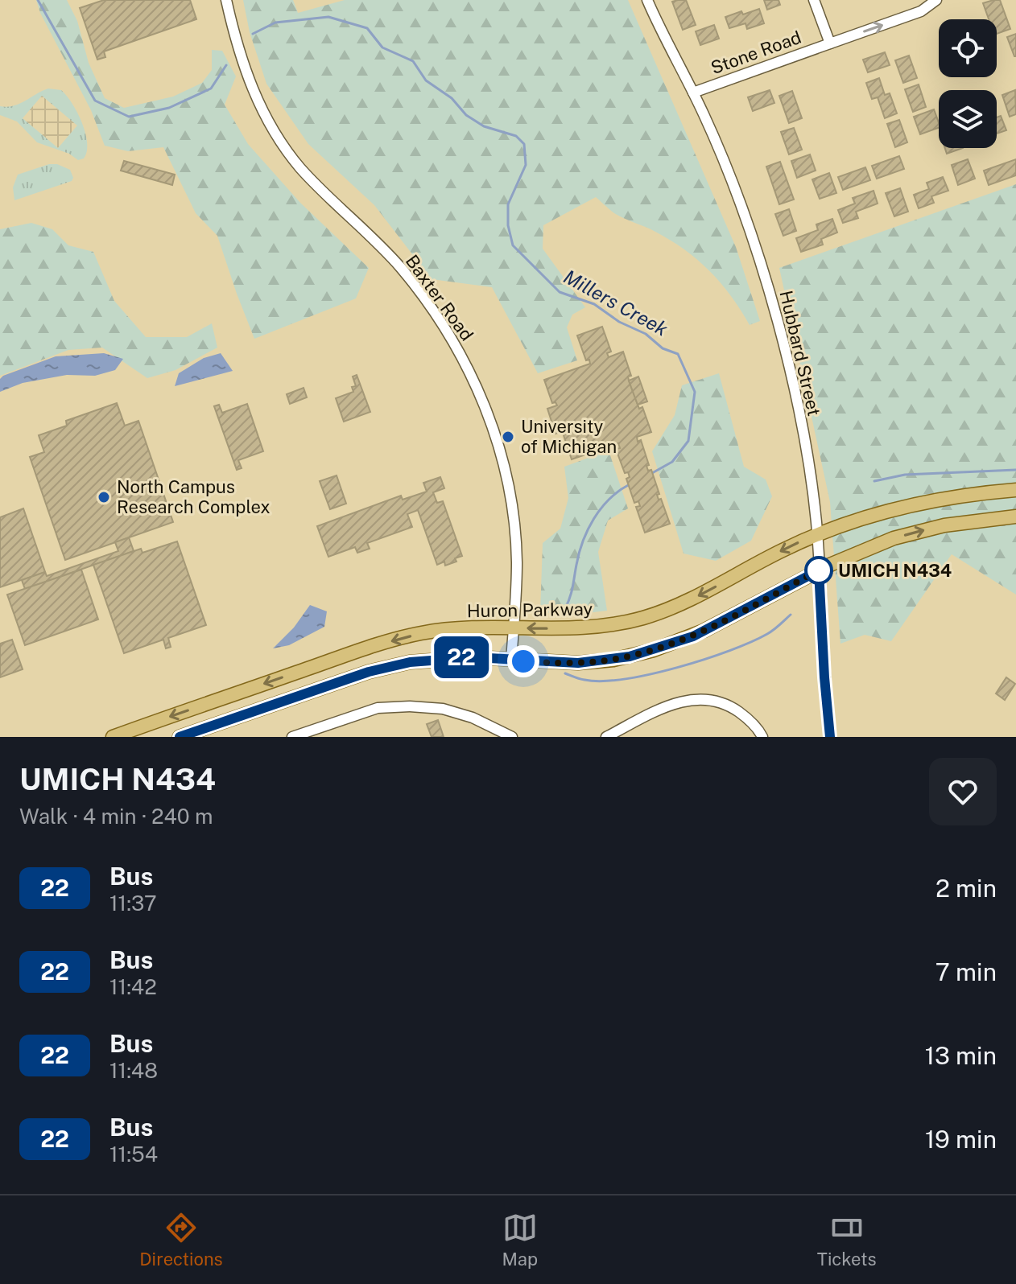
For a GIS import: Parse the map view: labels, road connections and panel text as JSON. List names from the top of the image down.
{
  "streets": {
    "main road": ["Huron Parkway"],
    "street": ["Stone Road", "Baxter Road", "Hubbard Street"]
  },
  "crossings": [
    ["Stone Road", "Hubbard Street"],
    ["Baxter Road", "Huron Parkway"],
    ["Hubbard Street", "Huron Parkway"]
  ],
  "one_way": ["Stone Road"],
  "water": ["Millers Creek"],
  "places": ["University of Michigan", "North Campus Research Complex", "UMICH N434"],
  "lines": ["bus line 22"],
  "page": {
    "on_map": "22",
    "heading": ["UMICH N434", "Walk · 4 min · 240 m"],
    "list": [
      {
        "mark": "22",
        "name": "Bus",
        "note": "11:37",
        "value": "2 min"
      },
      {
        "mark": "22",
        "name": "Bus",
        "note": "11:42",
        "value": "7 min"
      },
      {
        "mark": "22",
        "name": "Bus",
        "note": "11:48",
        "value": "13 min"
      },
      {
        "mark": "22",
        "name": "Bus",
        "note": "11:54",
        "value": "19 min"
      }
    ],
    "tabs": ["Directions", "Map", "Tickets"]
  }
}
